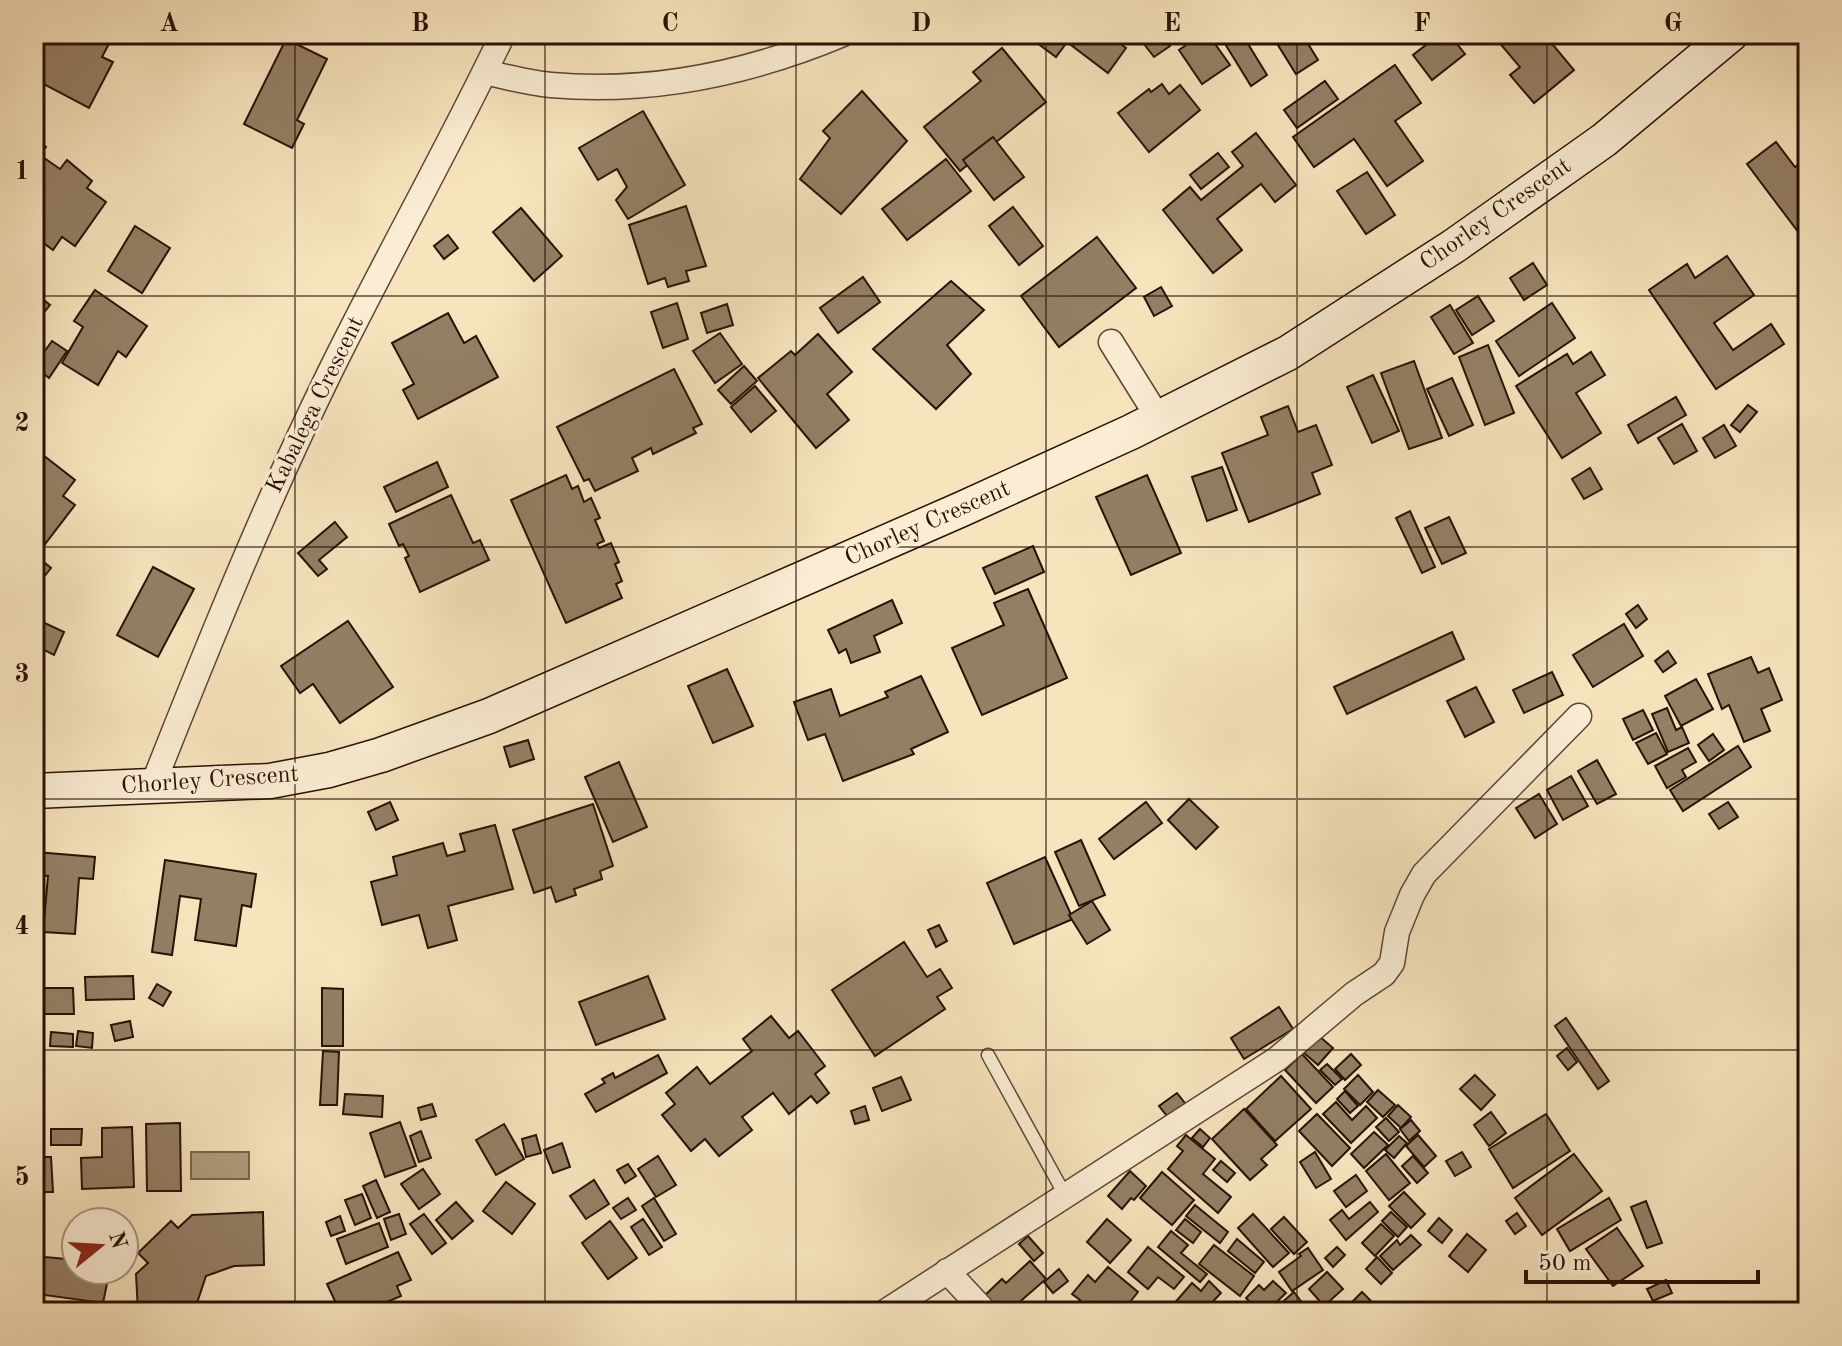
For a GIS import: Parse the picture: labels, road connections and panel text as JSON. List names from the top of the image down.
{
  "streets": {
    "main road": ["Chorley Crescent"],
    "street": ["Kabalega Crescent"]
  },
  "crossings": [
    ["Chorley Crescent", "Kabalega Crescent"]
  ],
  "scale_bar": "50 m",
  "north": "right",
  "grid": {
    "columns": [
      "A",
      "B",
      "C",
      "D",
      "E",
      "F",
      "G"
    ],
    "rows": [
      "1",
      "2",
      "3",
      "4",
      "5"
    ]
  }
}
